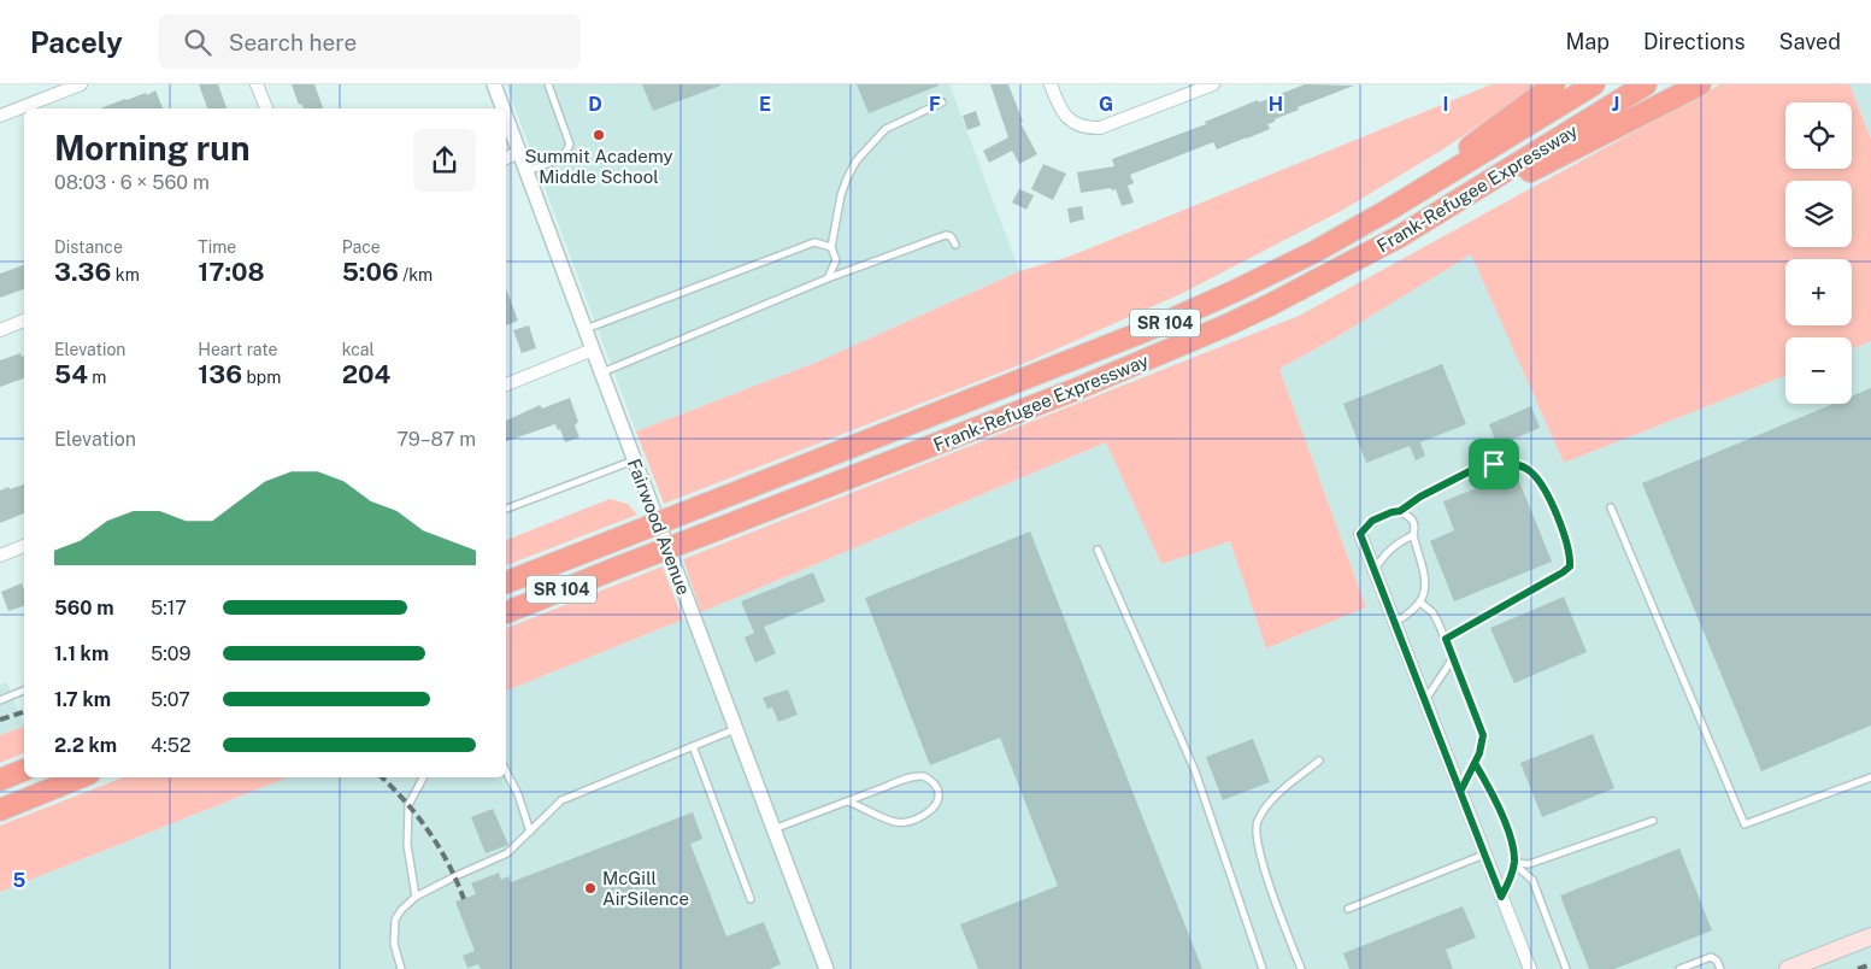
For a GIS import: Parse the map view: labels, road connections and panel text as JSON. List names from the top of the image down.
{
  "streets": {
    "highway": ["Frank-Refugee Expressway", "SR 104"],
    "street": ["Fairwood Avenue"]
  },
  "places": ["Summit Academy Middle School", "McGill AirSilence"],
  "page": {
    "header": "Pacely",
    "search": "Search here",
    "nav": ["Map", "Directions", "Saved"],
    "map_buttons": ["+", "−"],
    "heading": ["Morning run", "08:03 · 6 × 560 m"],
    "stats": [
      ["Distance", "3.36 km"],
      ["Time", "17:08"],
      ["Pace", "5:06 /km"],
      ["Elevation", "54 m"],
      ["Heart rate", "136 bpm"],
      ["kcal", "204"]
    ],
    "chart": ["Elevation", "79–87 m"],
    "list": [
      {
        "name": "560 m",
        "note": "5:17"
      },
      {
        "name": "1.1 km",
        "note": "5:09"
      },
      {
        "name": "1.7 km",
        "note": "5:07"
      },
      {
        "name": "2.2 km",
        "note": "4:52"
      }
    ]
  },
  "grid": {
    "columns": [
      "D",
      "E",
      "F",
      "G",
      "H",
      "I",
      "J"
    ],
    "rows": ["5"]
  }
}
